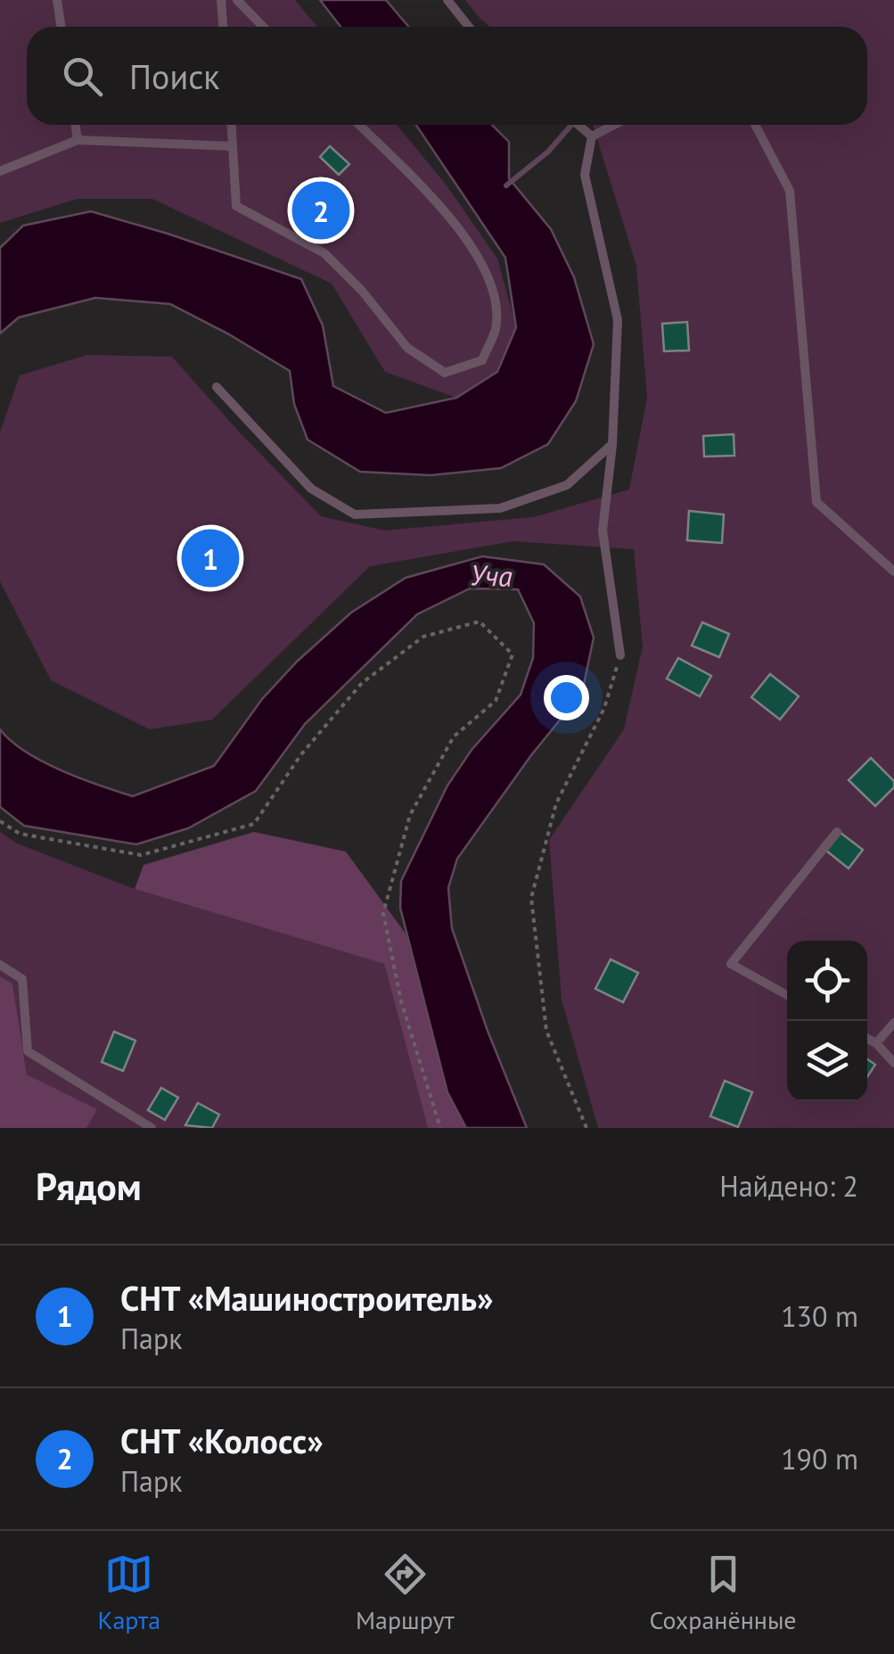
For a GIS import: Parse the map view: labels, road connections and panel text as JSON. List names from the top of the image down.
{
  "water": ["Уча"],
  "page": {
    "search": "Поиск",
    "pins": ["2", "1"],
    "heading": ["Рядом", "Найдено: 2"],
    "list": [
      {
        "mark": "1",
        "name": "СНТ «Машиностроитель»",
        "note": "Парк",
        "value": "130 m"
      },
      {
        "mark": "2",
        "name": "СНТ «Колосс»",
        "note": "Парк",
        "value": "190 m"
      }
    ],
    "nav": ["Карта", "Маршрут", "Сохранённые"]
  }
}
